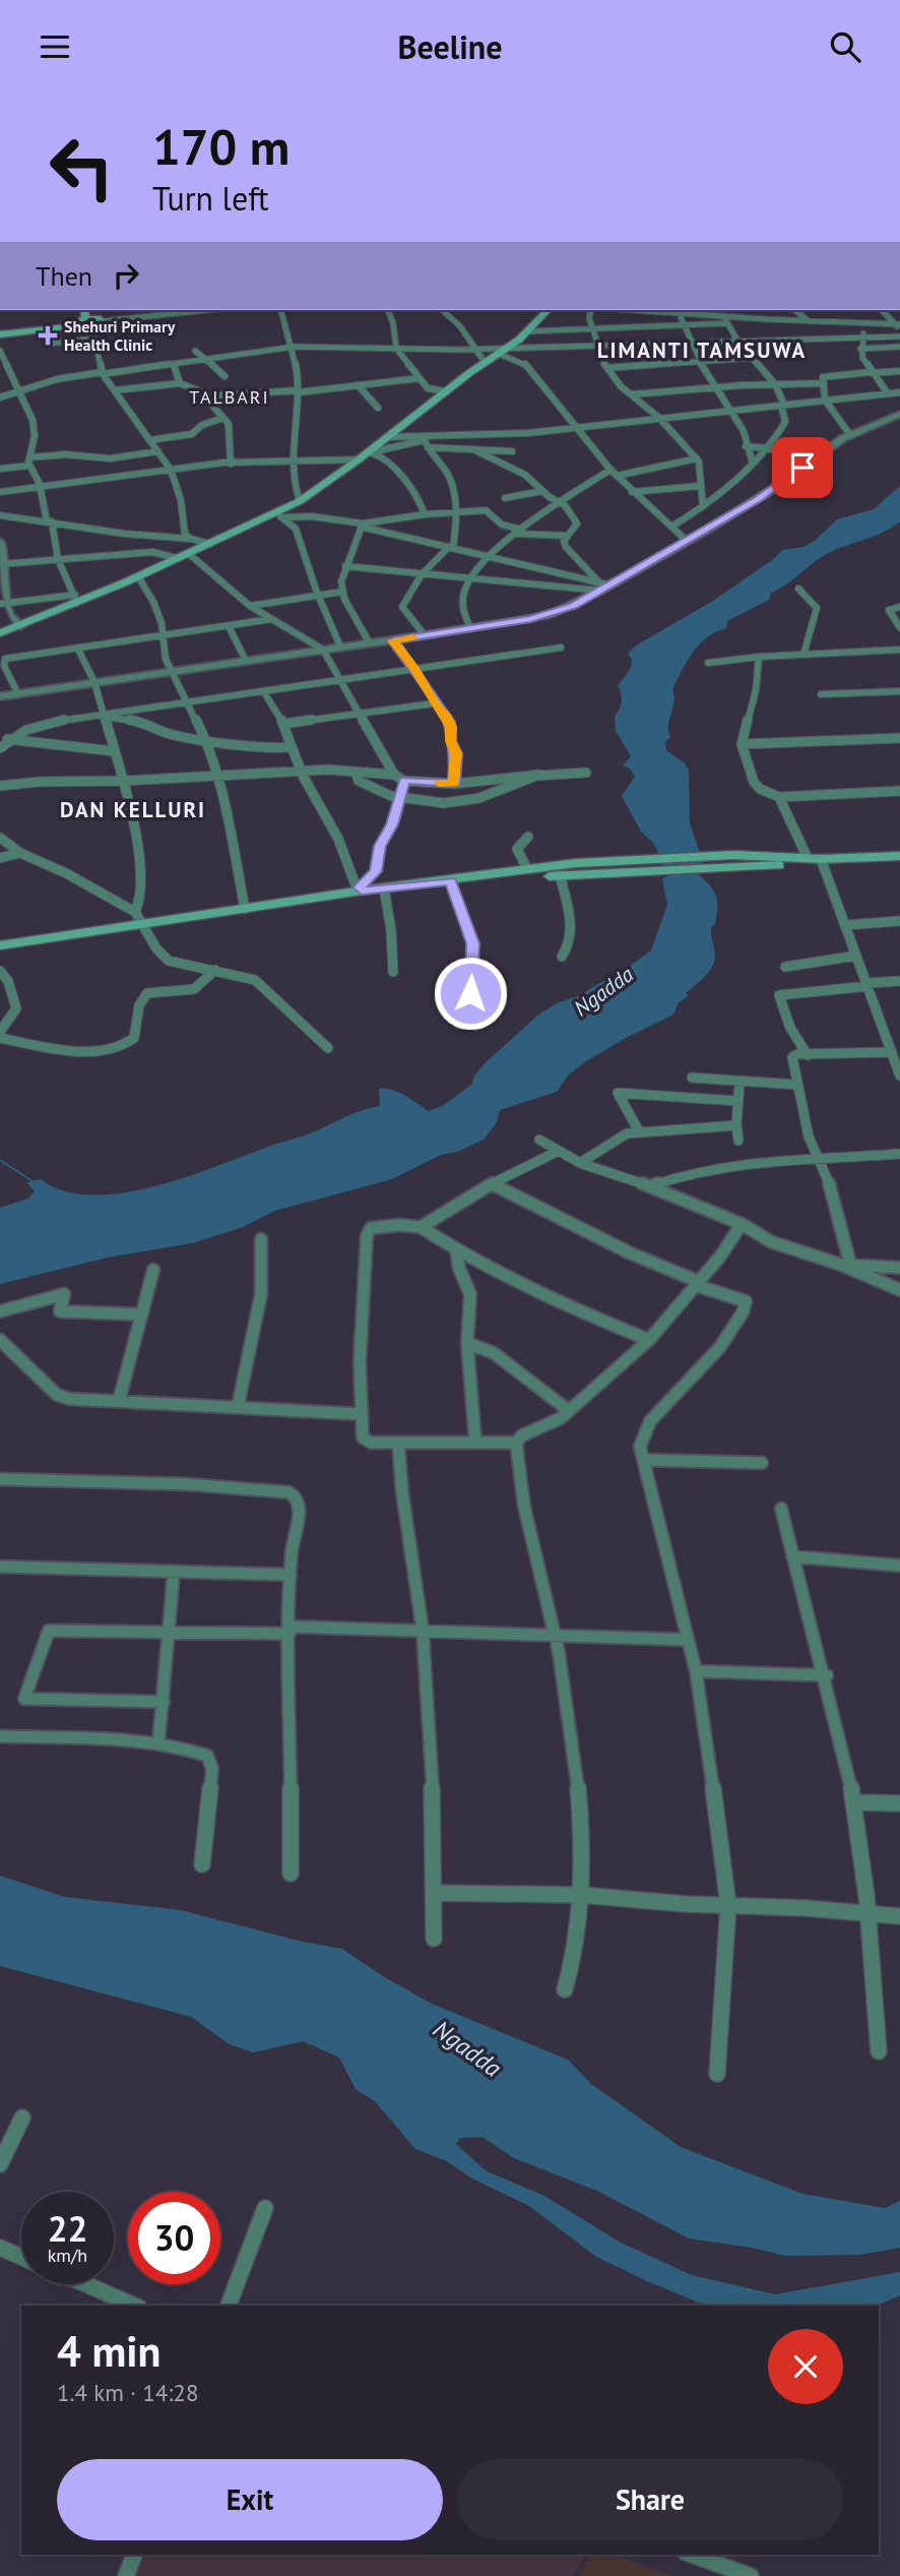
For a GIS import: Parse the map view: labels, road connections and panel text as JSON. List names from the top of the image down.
{
  "districts": ["LIMANTI TAMSUWA", "TALBARI", "DAN KELLURI"],
  "water": ["Ngadda"],
  "places": {
    "health": ["Shehuri Primary Health Clinic"]
  },
  "page": {
    "header": "Beeline",
    "turn": ["170 m", "Turn left"],
    "then": "Then",
    "speed": "22 km/h",
    "limit": "30",
    "heading": ["4 min", "1.4 km · 14:28"],
    "buttons": ["Exit", "Share"]
  }
}
